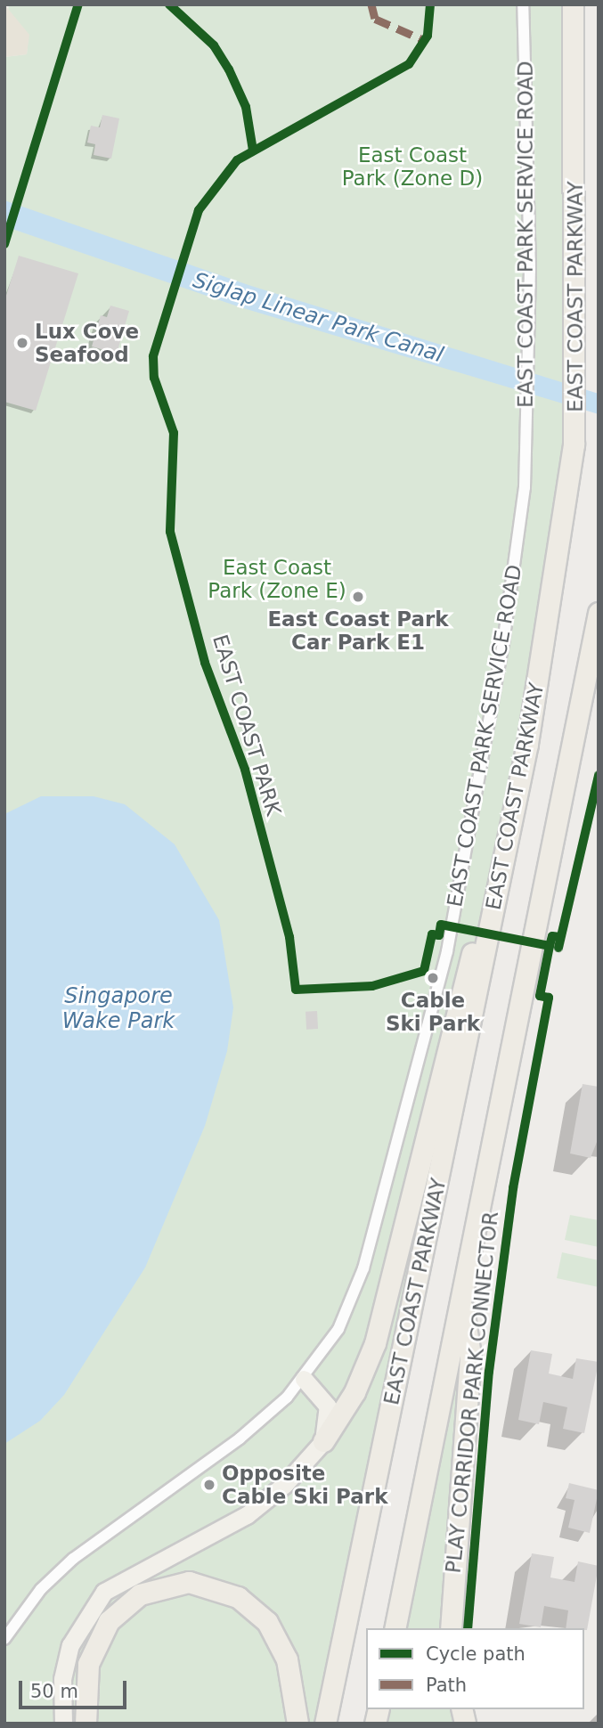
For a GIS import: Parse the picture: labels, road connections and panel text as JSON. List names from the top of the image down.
{
  "streets": {
    "highway": ["EAST COAST PARKWAY"],
    "street": ["EAST COAST PARK SERVICE ROAD"],
    "cycle path": ["EAST COAST PARK", "PLAY CORRIDOR PARK CONNECTOR"]
  },
  "water": ["Siglap Linear Park Canal", "Singapore Wake Park"],
  "parks": ["East Coast Park (Zone D)", "East Coast Park (Zone E)"],
  "places": [
    "Lux Cove Seafood",
    "East Coast Park Car Park E1",
    "Cable Ski Park",
    "Opposite Cable Ski Park"
  ],
  "legend": ["Cycle path", "Path"],
  "scale_bar": "50 m"
}
